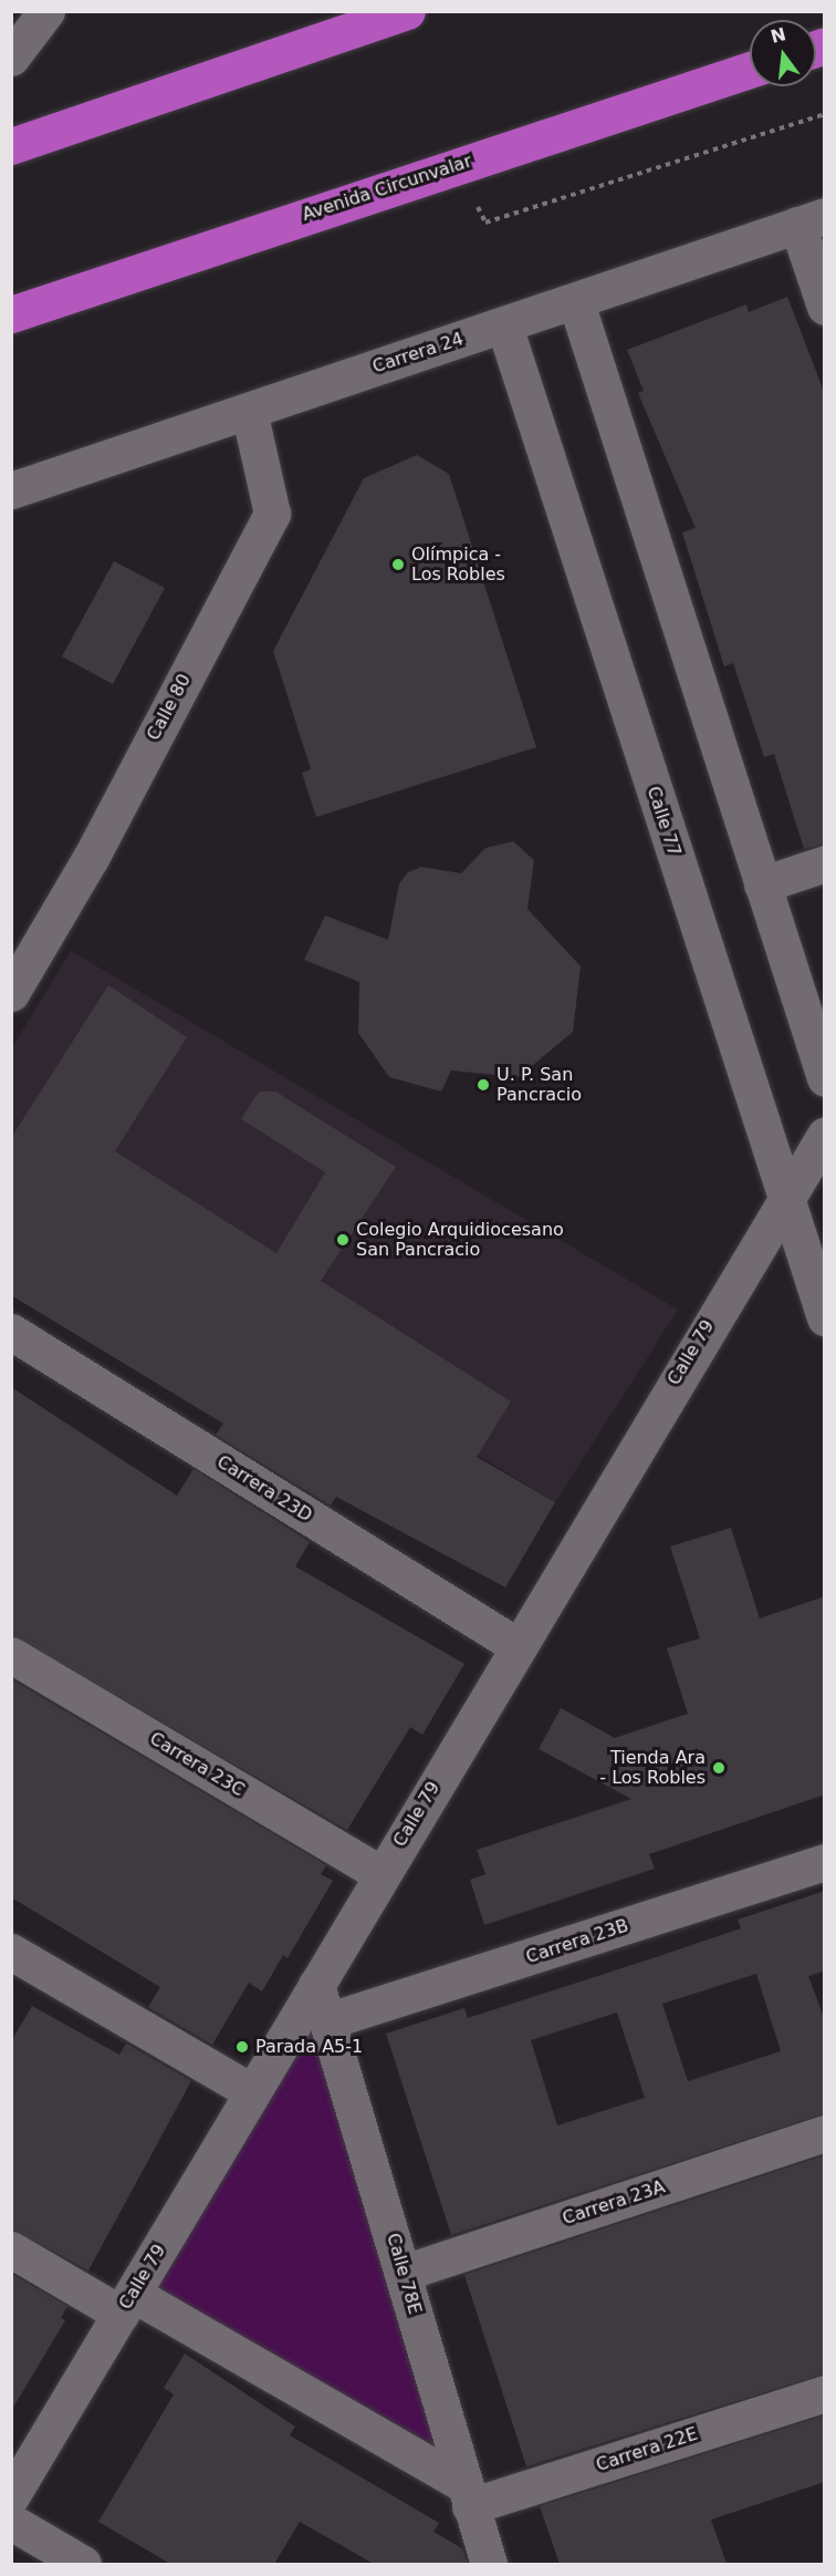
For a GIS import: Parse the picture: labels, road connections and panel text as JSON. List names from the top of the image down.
{
  "streets": {
    "highway": ["Avenida Circunvalar"],
    "street": [
      "Carrera 24",
      "Calle 80",
      "Calle 77",
      "Calle 79",
      "Carrera 23D",
      "Carrera 23C",
      "Carrera 23B",
      "Carrera 23A",
      "Calle 78E",
      "Carrera 22E"
    ]
  },
  "crossings": [
    ["Carrera 24", "Calle 80"],
    ["Carrera 24", "Calle 77"],
    ["Calle 77", "Calle 79"],
    ["Calle 79", "Carrera 23D"],
    ["Calle 79", "Carrera 23C"],
    ["Calle 79", "Calle 78E"],
    ["Carrera 23B", "Calle 78E"],
    ["Carrera 23A", "Calle 78E"],
    ["Calle 78E", "Carrera 22E"]
  ],
  "places": [
    "Olímpica - Los Robles",
    "U. P. San Pancracio",
    "Colegio Arquidiocesano San Pancracio",
    "Tienda Ara - Los Robles",
    "Parada A5-1"
  ],
  "north": "top"
}
